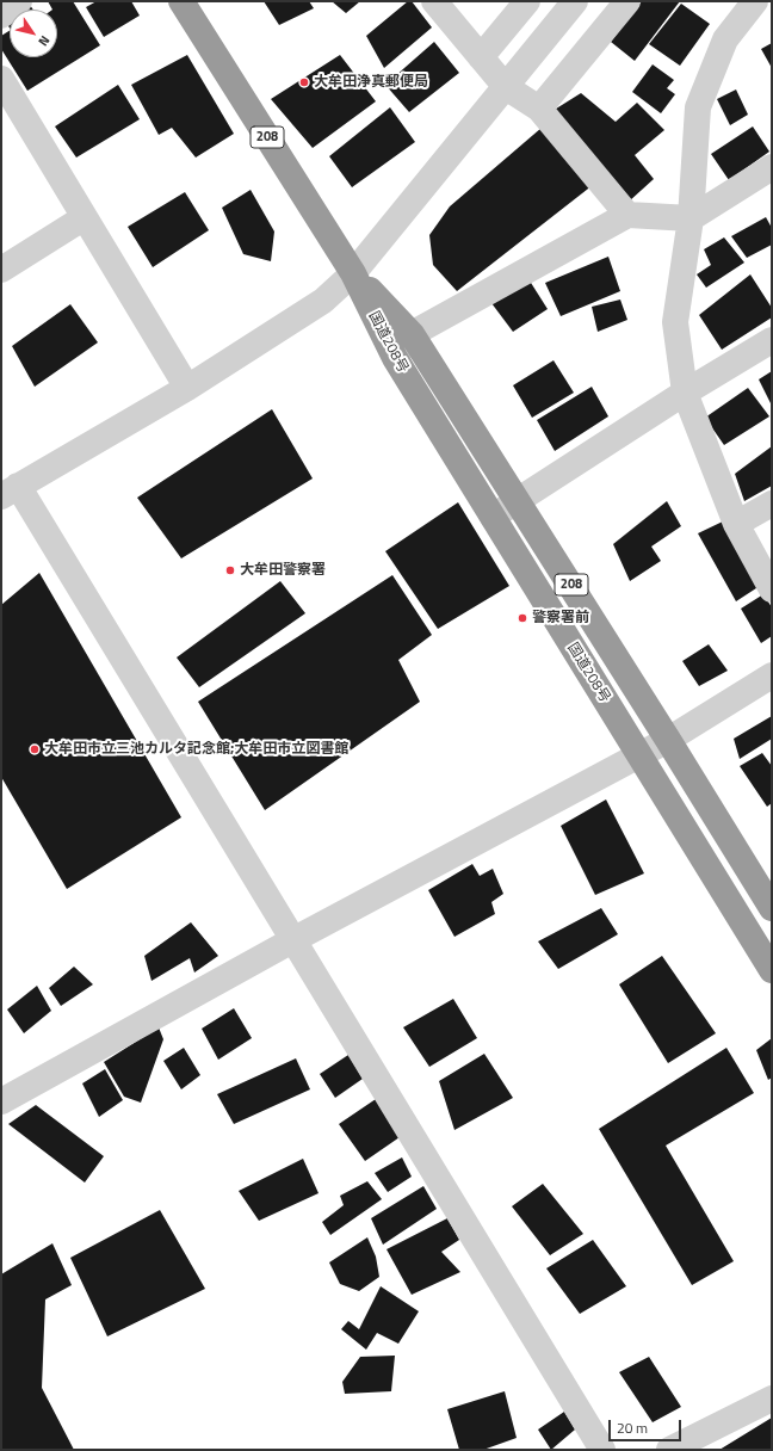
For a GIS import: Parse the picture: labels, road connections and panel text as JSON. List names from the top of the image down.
{
  "streets": {
    "highway": ["208", "国道208号"]
  },
  "places": [
    "大牟田浄真郵便局",
    "大牟田警察署",
    "警察署前",
    "大牟田市立三池カルタ記念館;大牟田市立図書館"
  ],
  "scale_bar": "20 m",
  "north": "bottom right"
}
